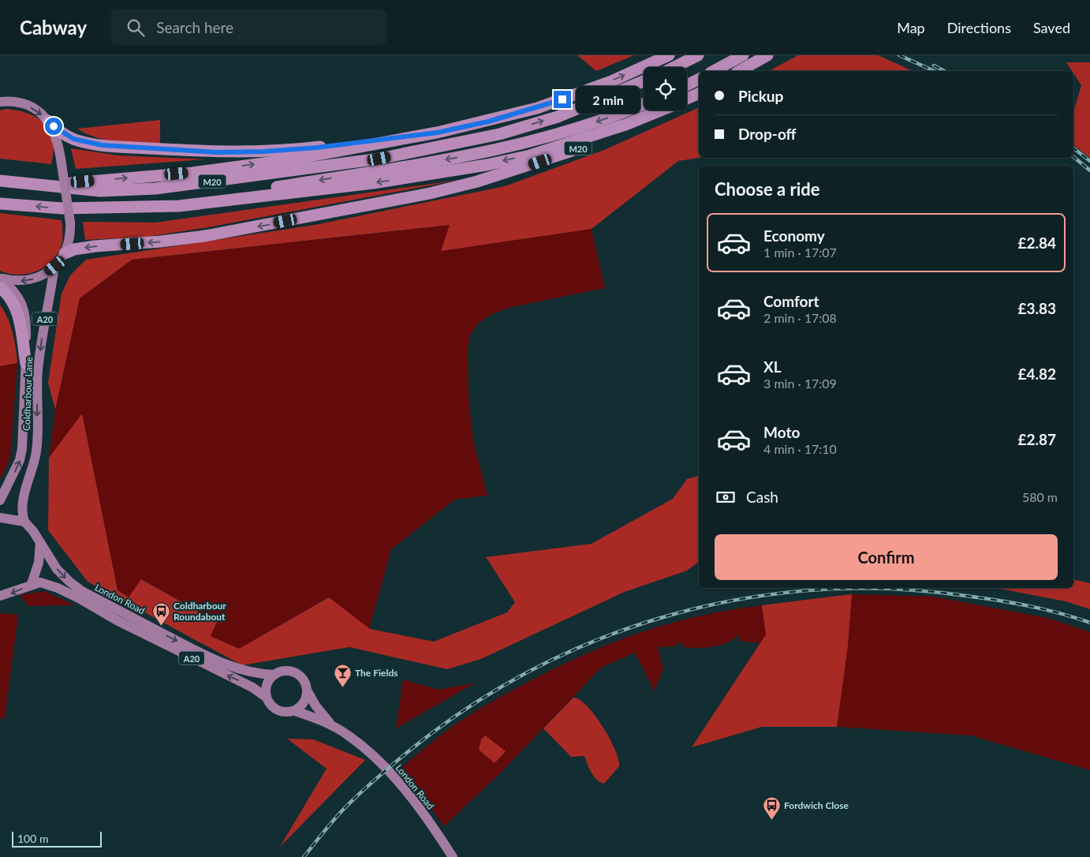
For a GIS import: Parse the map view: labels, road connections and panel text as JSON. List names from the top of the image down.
{
  "streets": {
    "highway": ["M20"],
    "main road": ["A20", "Coldharbour Lane", "London Road"]
  },
  "places": {
    "bus stop": ["Coldharbour Roundabout", "Fordwich Close"],
    "bar": ["The Fields"]
  },
  "scale_bar": "100 m",
  "page": {
    "header": "Cabway",
    "search": "Search here",
    "nav": ["Map", "Directions", "Saved"],
    "banner": ["Pickup", "Drop-off"],
    "bubble": "2 min",
    "heading": "Choose a ride",
    "list": [
      {
        "name": "Economy",
        "note": "1 min · 17:07",
        "value": "£2.84"
      },
      {
        "name": "Comfort",
        "note": "2 min · 17:08",
        "value": "£3.83"
      },
      {
        "name": "XL",
        "note": "3 min · 17:09",
        "value": "£4.82"
      },
      {
        "name": "Moto",
        "note": "4 min · 17:10",
        "value": "£2.87"
      }
    ],
    "pay": ["Cash", "580 m"],
    "buttons": "Confirm",
    "scale": "100 m"
  }
}
